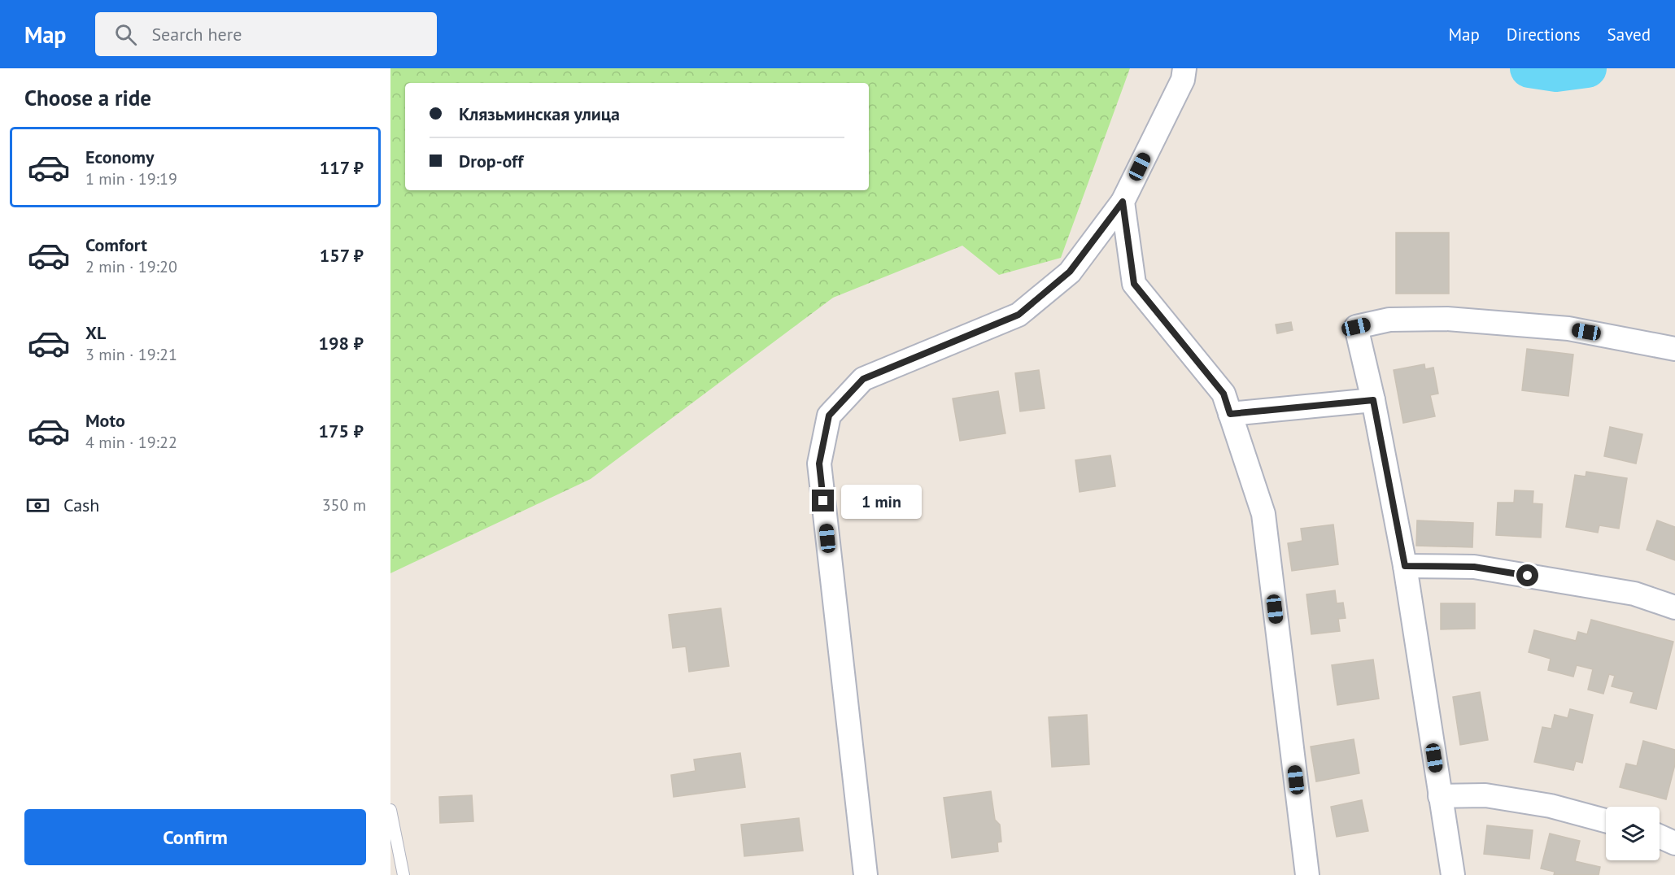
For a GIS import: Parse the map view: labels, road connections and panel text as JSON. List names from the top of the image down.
{
  "page": {
    "header": "Map",
    "search": "Search here",
    "nav": ["Map", "Directions", "Saved"],
    "heading": "Choose a ride",
    "banner": ["Клязьминская улица", "Drop-off"],
    "list": [
      {
        "name": "Economy",
        "note": "1 min · 19:19",
        "value": "117 ₽"
      },
      {
        "name": "Comfort",
        "note": "2 min · 19:20",
        "value": "157 ₽"
      },
      {
        "name": "XL",
        "note": "3 min · 19:21",
        "value": "198 ₽"
      },
      {
        "name": "Moto",
        "note": "4 min · 19:22",
        "value": "175 ₽"
      }
    ],
    "pay": ["Cash", "350 m"],
    "bubble": "1 min",
    "buttons": "Confirm"
  }
}
